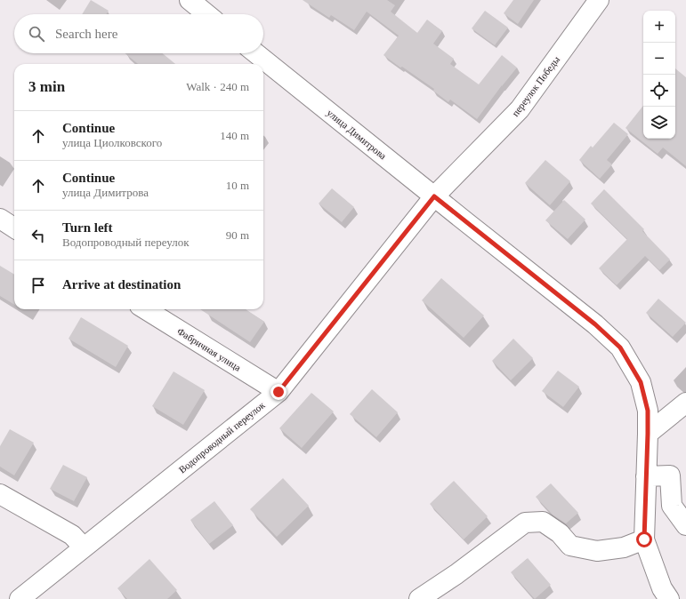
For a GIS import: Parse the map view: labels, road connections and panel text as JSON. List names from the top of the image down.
{
  "streets": {
    "street": [
      "переулок Победы",
      "улица Димитрова",
      "Фабричная улица",
      "Водопроводный переулок"
    ]
  },
  "crossings": [
    ["переулок Победы", "улица Димитрова"],
    ["переулок Победы", "Водопроводный переулок"],
    ["улица Димитрова", "Водопроводный переулок"],
    ["Фабричная улица", "Водопроводный переулок"]
  ],
  "page": {
    "map_buttons": ["+", "−"],
    "search": "Search here",
    "heading": ["3 min", "Walk · 240 m"],
    "list": [
      ["Continue", "улица Циолковского", "140 m"],
      ["Continue", "улица Димитрова", "10 m"],
      ["Turn left", "Водопроводный переулок", "90 m"],
      "Arrive at destination"
    ]
  }
}
